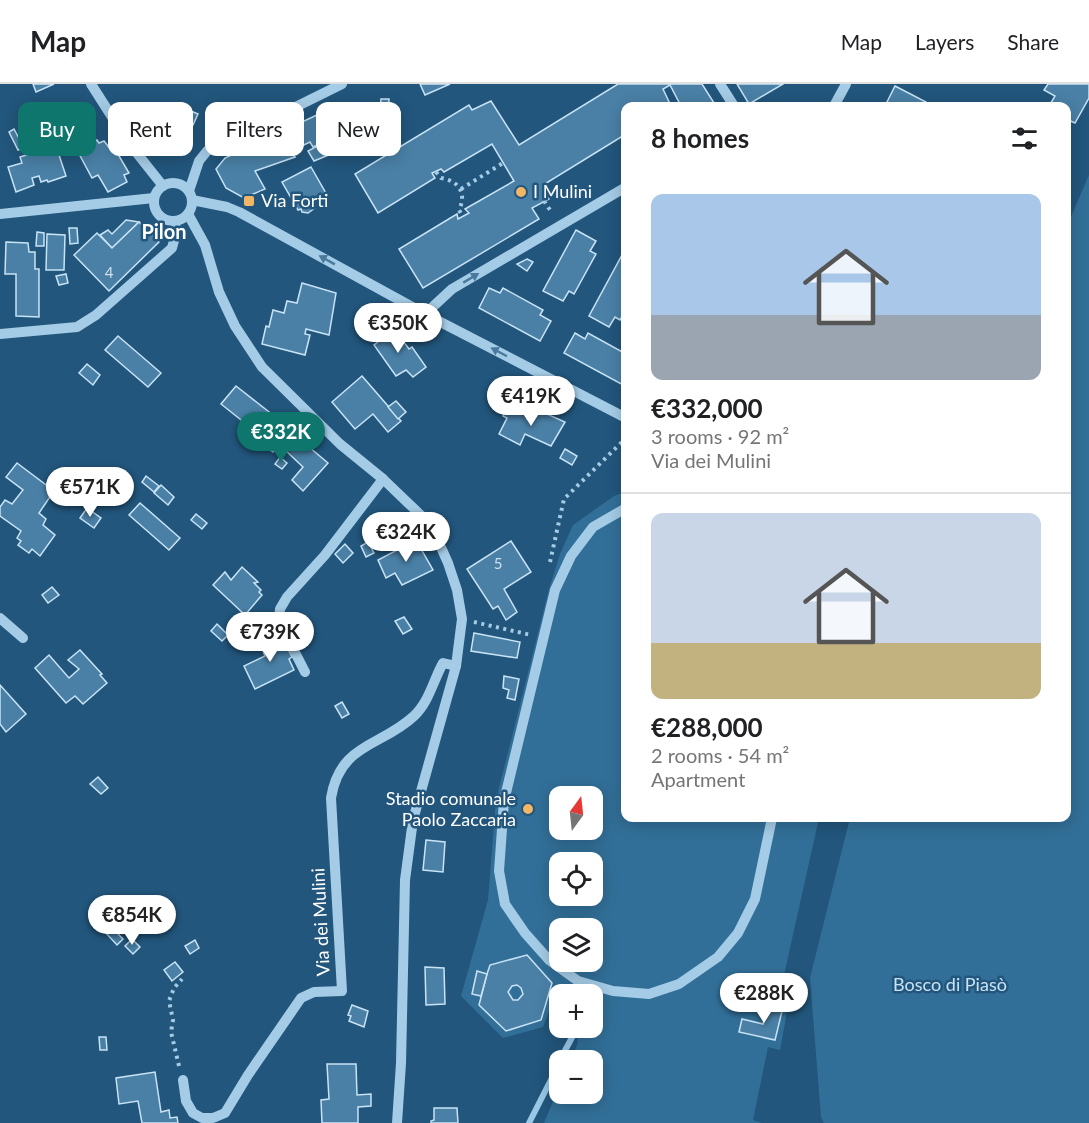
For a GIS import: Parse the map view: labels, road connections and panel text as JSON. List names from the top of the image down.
{
  "streets": {
    "street": ["Via dei Mulini"]
  },
  "districts": ["Pilon"],
  "parks": ["Bosco di Piasò"],
  "places": {
    "other": ["I Mulini", "Stadio comunale Paolo Zaccaria"],
    "transit": ["Via Forti"]
  },
  "house_numbers": ["4", "5"],
  "north": "top",
  "page": {
    "header": "Map",
    "nav": ["Map", "Layers", "Share"],
    "chip": [
      "Buy",
      "Rent",
      "Filters",
      "New"
    ],
    "heading": "8 homes",
    "list": [
      {
        "name": "€332,000",
        "note": "3 rooms · 92 m² · Via dei Mulini"
      },
      {
        "name": "€288,000",
        "note": "2 rooms · 54 m² · Apartment"
      }
    ],
    "price": [
      "€350K",
      "€419K",
      "€332K",
      "€571K",
      "€324K",
      "€739K",
      "€854K",
      "€288K"
    ],
    "map_buttons": ["+", "−"]
  }
}
